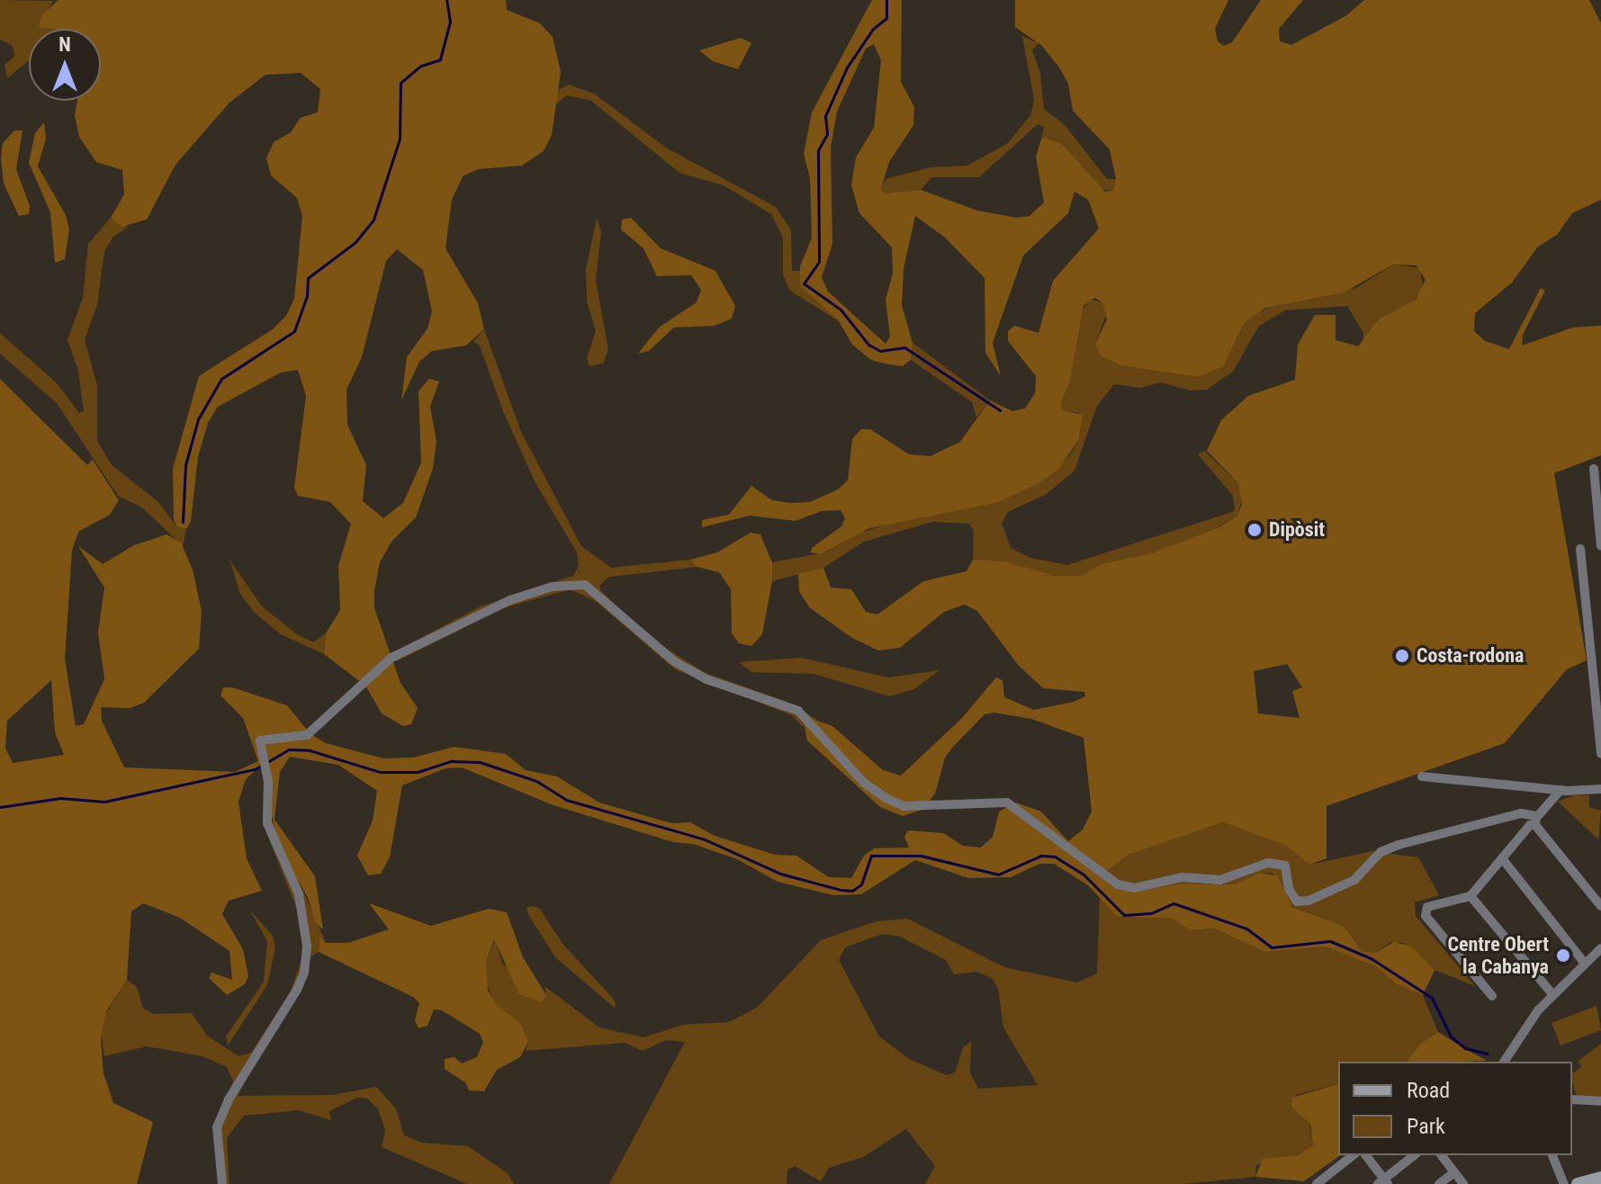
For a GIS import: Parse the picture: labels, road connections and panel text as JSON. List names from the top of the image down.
{
  "places": ["Dipòsit", "Costa-rodona", "Centre Obert la Cabanya"],
  "legend": ["Road", "Park"],
  "north": "top"
}
